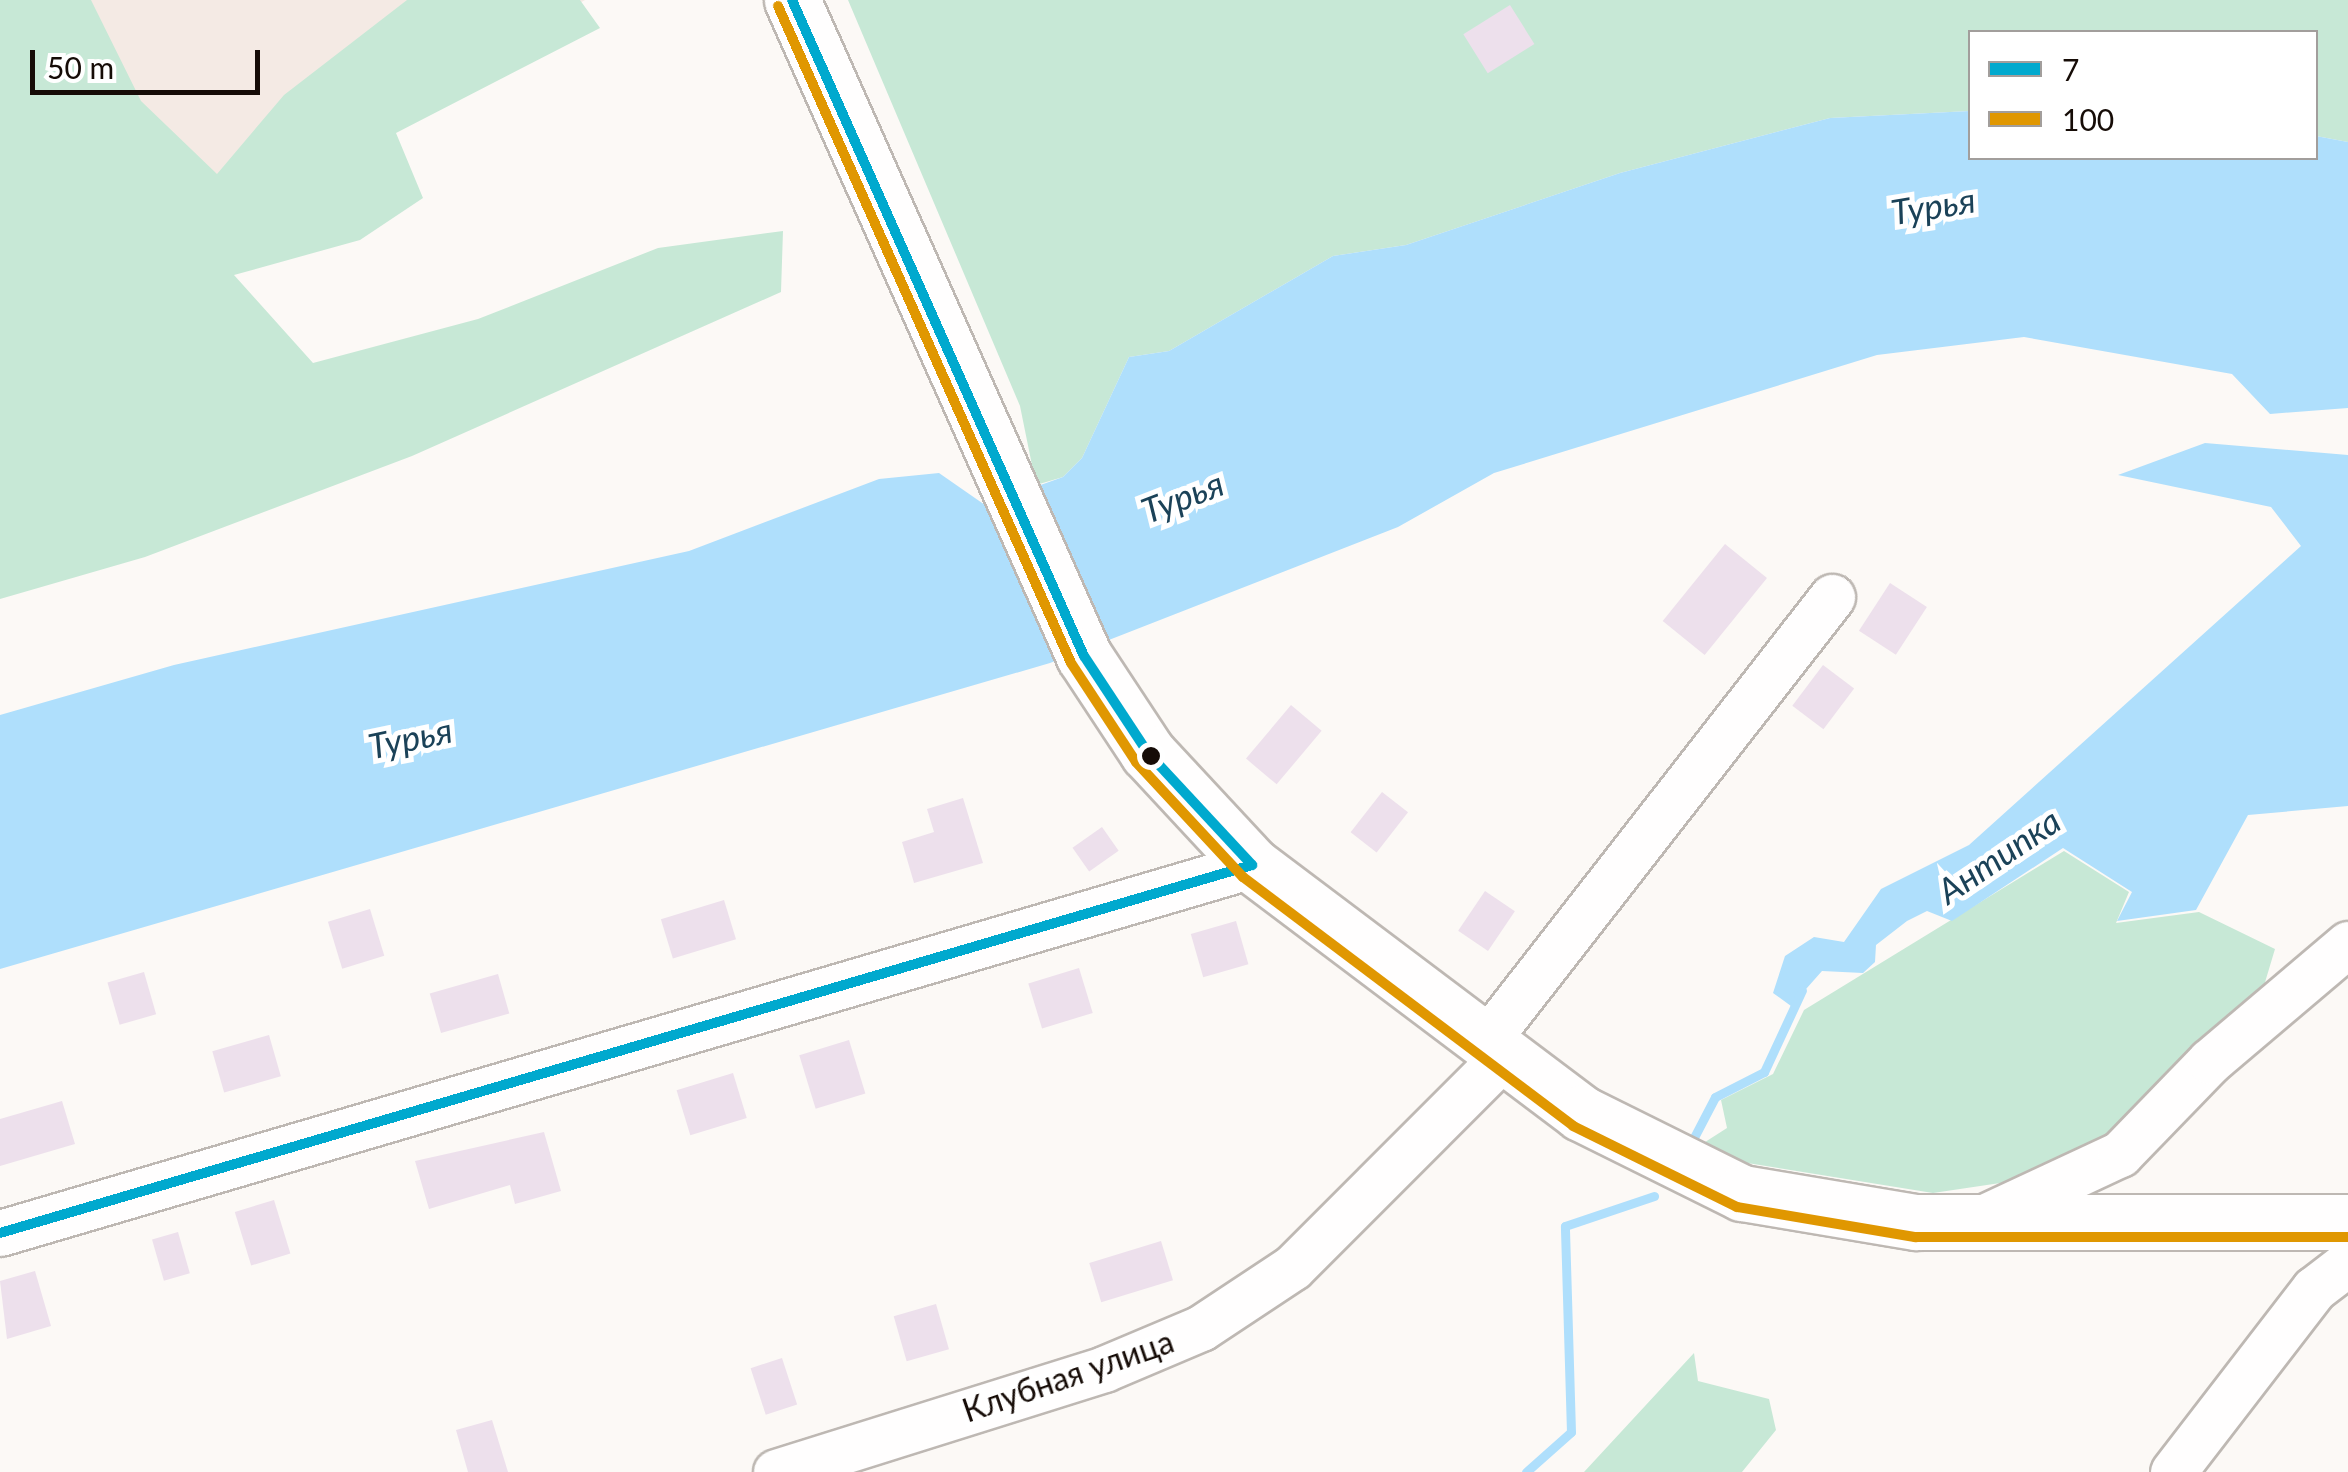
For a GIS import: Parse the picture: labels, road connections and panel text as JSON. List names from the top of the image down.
{
  "streets": {
    "street": ["Клубная улица"]
  },
  "water": ["Турья", "Антипка"],
  "lines": ["transit line 7", "transit line 100"],
  "legend": ["7", "100"],
  "scale_bar": "50 m"
}
